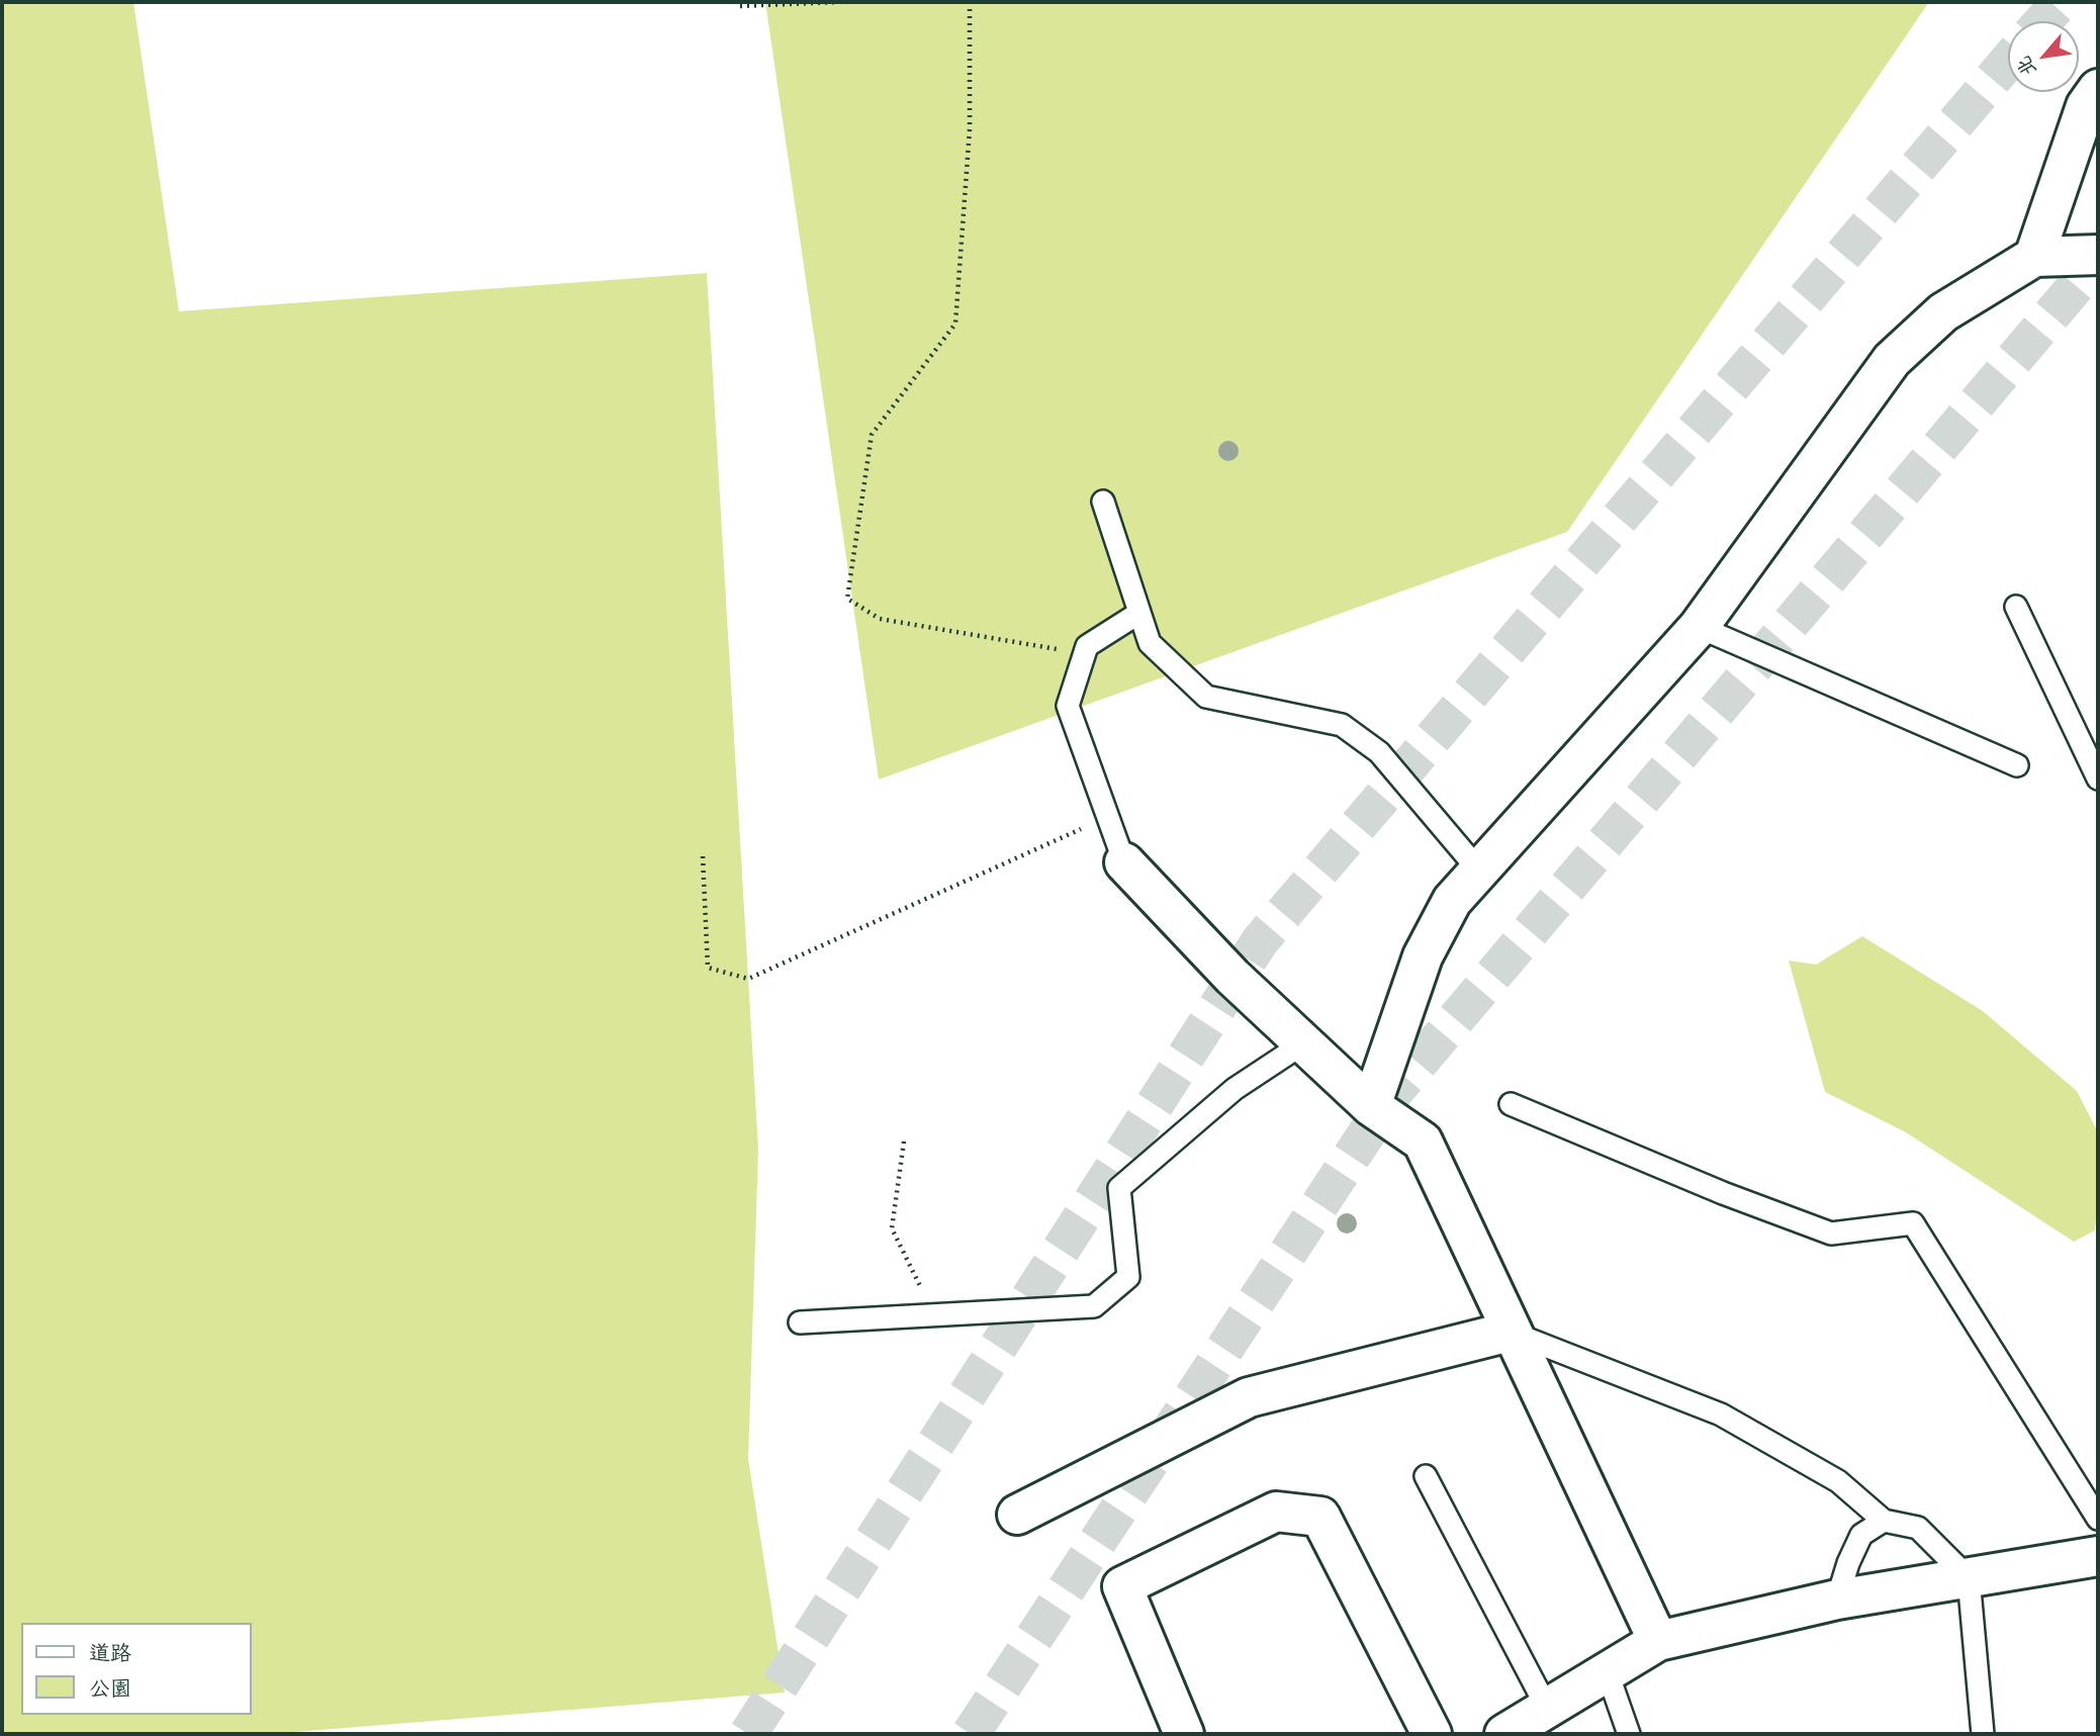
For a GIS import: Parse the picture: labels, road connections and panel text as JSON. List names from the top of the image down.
{
  "legend": ["道路", "公園"],
  "north": "bottom left"
}
